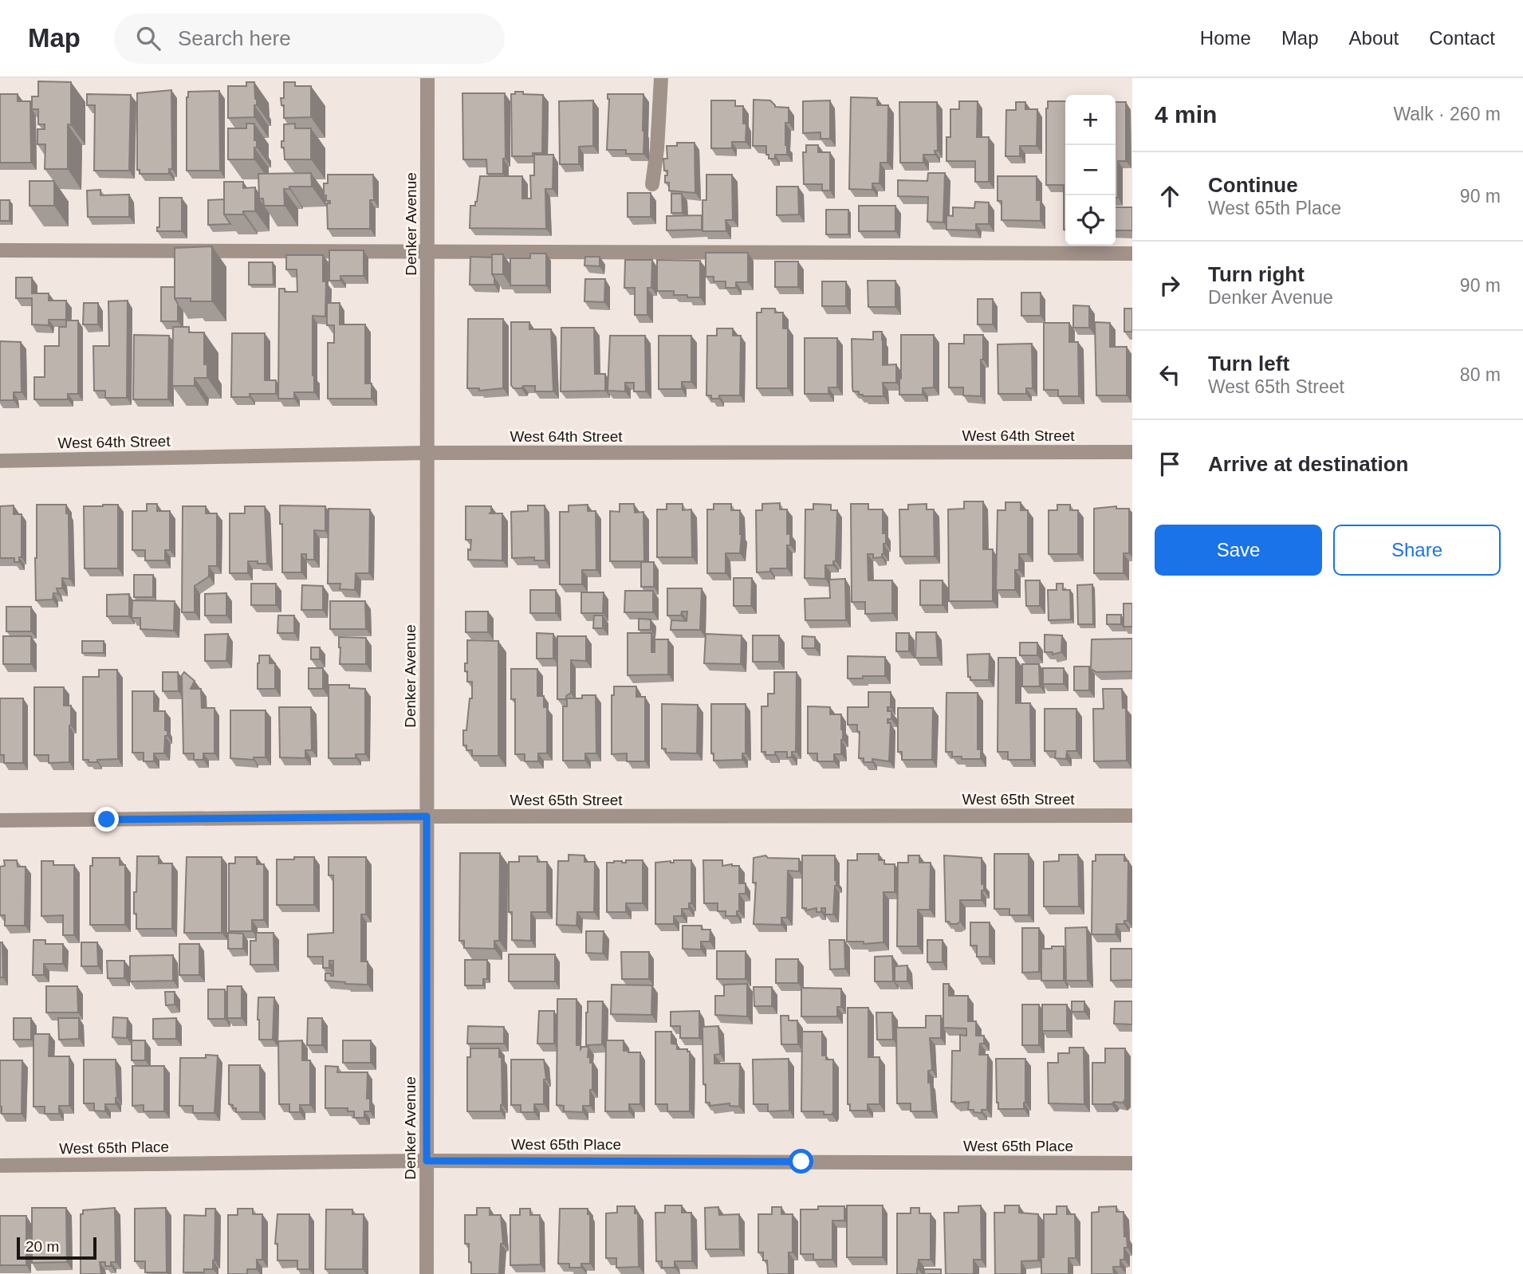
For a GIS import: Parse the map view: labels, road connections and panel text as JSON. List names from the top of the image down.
{
  "streets": {
    "street": [
      "Denker Avenue",
      "West 64th Street",
      "West 65th Street",
      "West 65th Place"
    ]
  },
  "crossings": [
    ["Denker Avenue", "West 64th Street"],
    ["Denker Avenue", "West 65th Street"],
    ["Denker Avenue", "West 65th Place"]
  ],
  "scale_bar": "20 m",
  "page": {
    "header": "Map",
    "search": "Search here",
    "nav": [
      "Home",
      "Map",
      "About",
      "Contact"
    ],
    "heading": ["4 min", "Walk · 260 m"],
    "map_buttons": ["+", "−"],
    "list": [
      ["Continue", "West 65th Place", "90 m"],
      ["Turn right", "Denker Avenue", "90 m"],
      ["Turn left", "West 65th Street", "80 m"],
      "Arrive at destination"
    ],
    "buttons": ["Save", "Share"],
    "scale": "20 m"
  }
}
